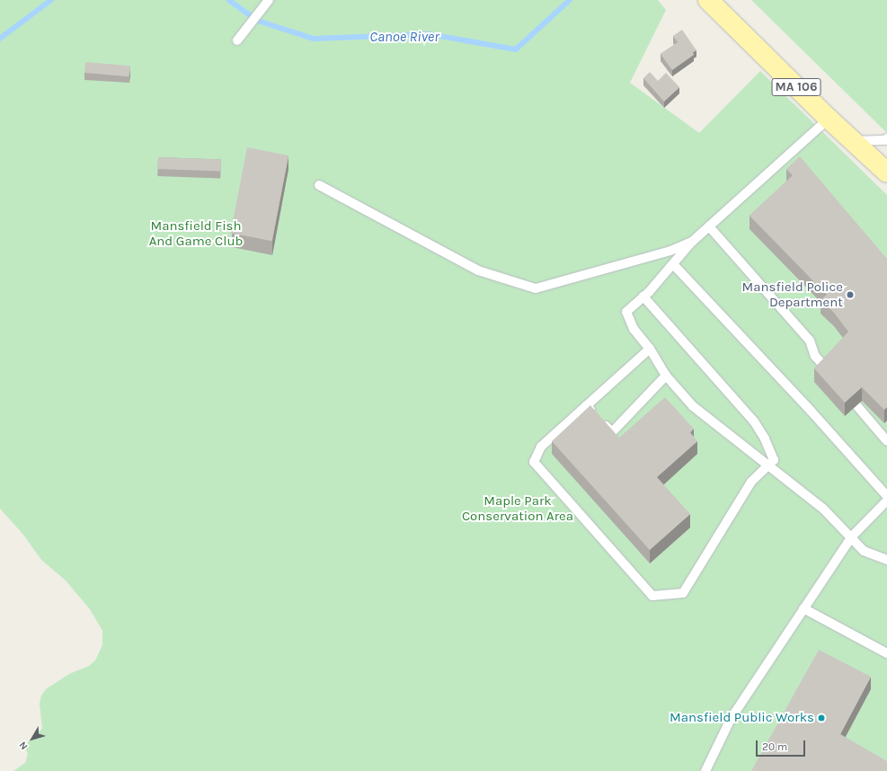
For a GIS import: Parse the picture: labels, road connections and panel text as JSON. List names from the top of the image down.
{
  "streets": {
    "main road": ["MA 106"]
  },
  "water": ["Canoe River"],
  "parks": ["Mansfield Fish And Game Club", "Maple Park Conservation Area"],
  "places": ["Mansfield Police Department", "Mansfield Public Works"],
  "scale_bar": "20 m",
  "north": "bottom left"
}
